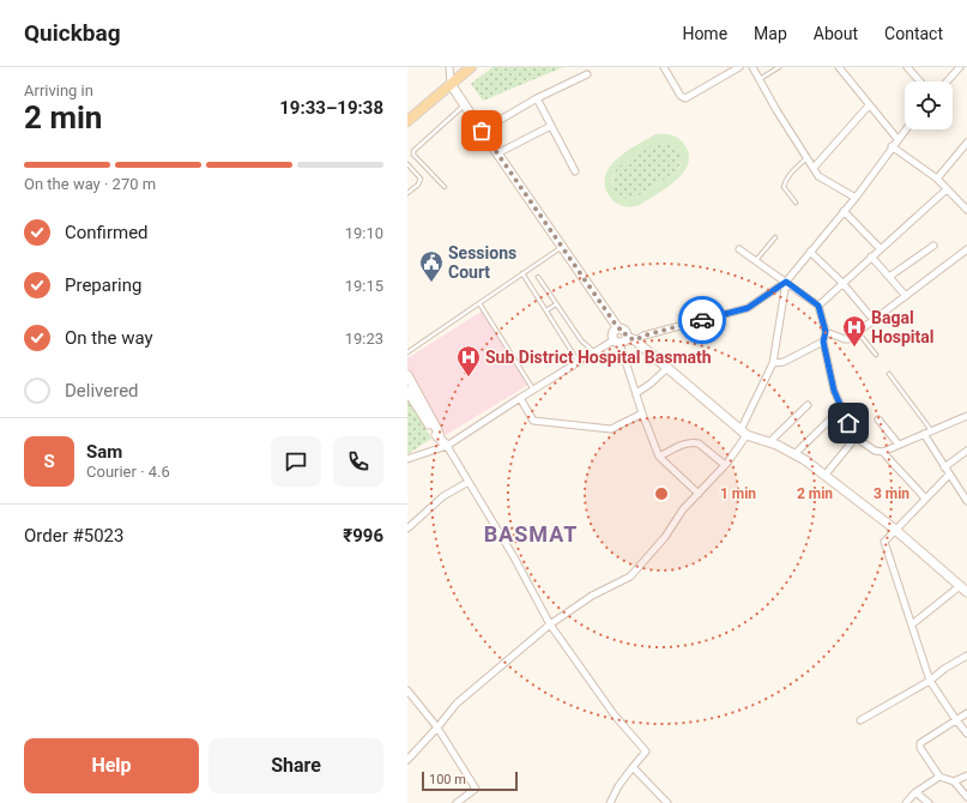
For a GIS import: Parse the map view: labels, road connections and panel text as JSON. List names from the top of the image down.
{
  "districts": ["BASMAT"],
  "places": {
    "public building": ["Sessions Court"],
    "hospital": ["Bagal Hospital", "Sub District Hospital Basmath"]
  },
  "scale_bar": "100 m",
  "page": {
    "header": "Quickbag",
    "nav": [
      "Home",
      "Map",
      "About",
      "Contact"
    ],
    "heading": ["2 min", "Arriving in", "19:33–19:38"],
    "panel": [
      "Sam",
      "Courier · 4.6",
      "Order #5023",
      "₹996"
    ],
    "bar": "On the way · 270 m",
    "list": [
      ["Confirmed", "19:10"],
      ["Preparing", "19:15"],
      ["On the way", "19:23"],
      "Delivered"
    ],
    "round": "S",
    "buttons": ["Help", "Share"],
    "scale": "100 m"
  },
  "rings": ["1 min", "2 min", "3 min"]
}
